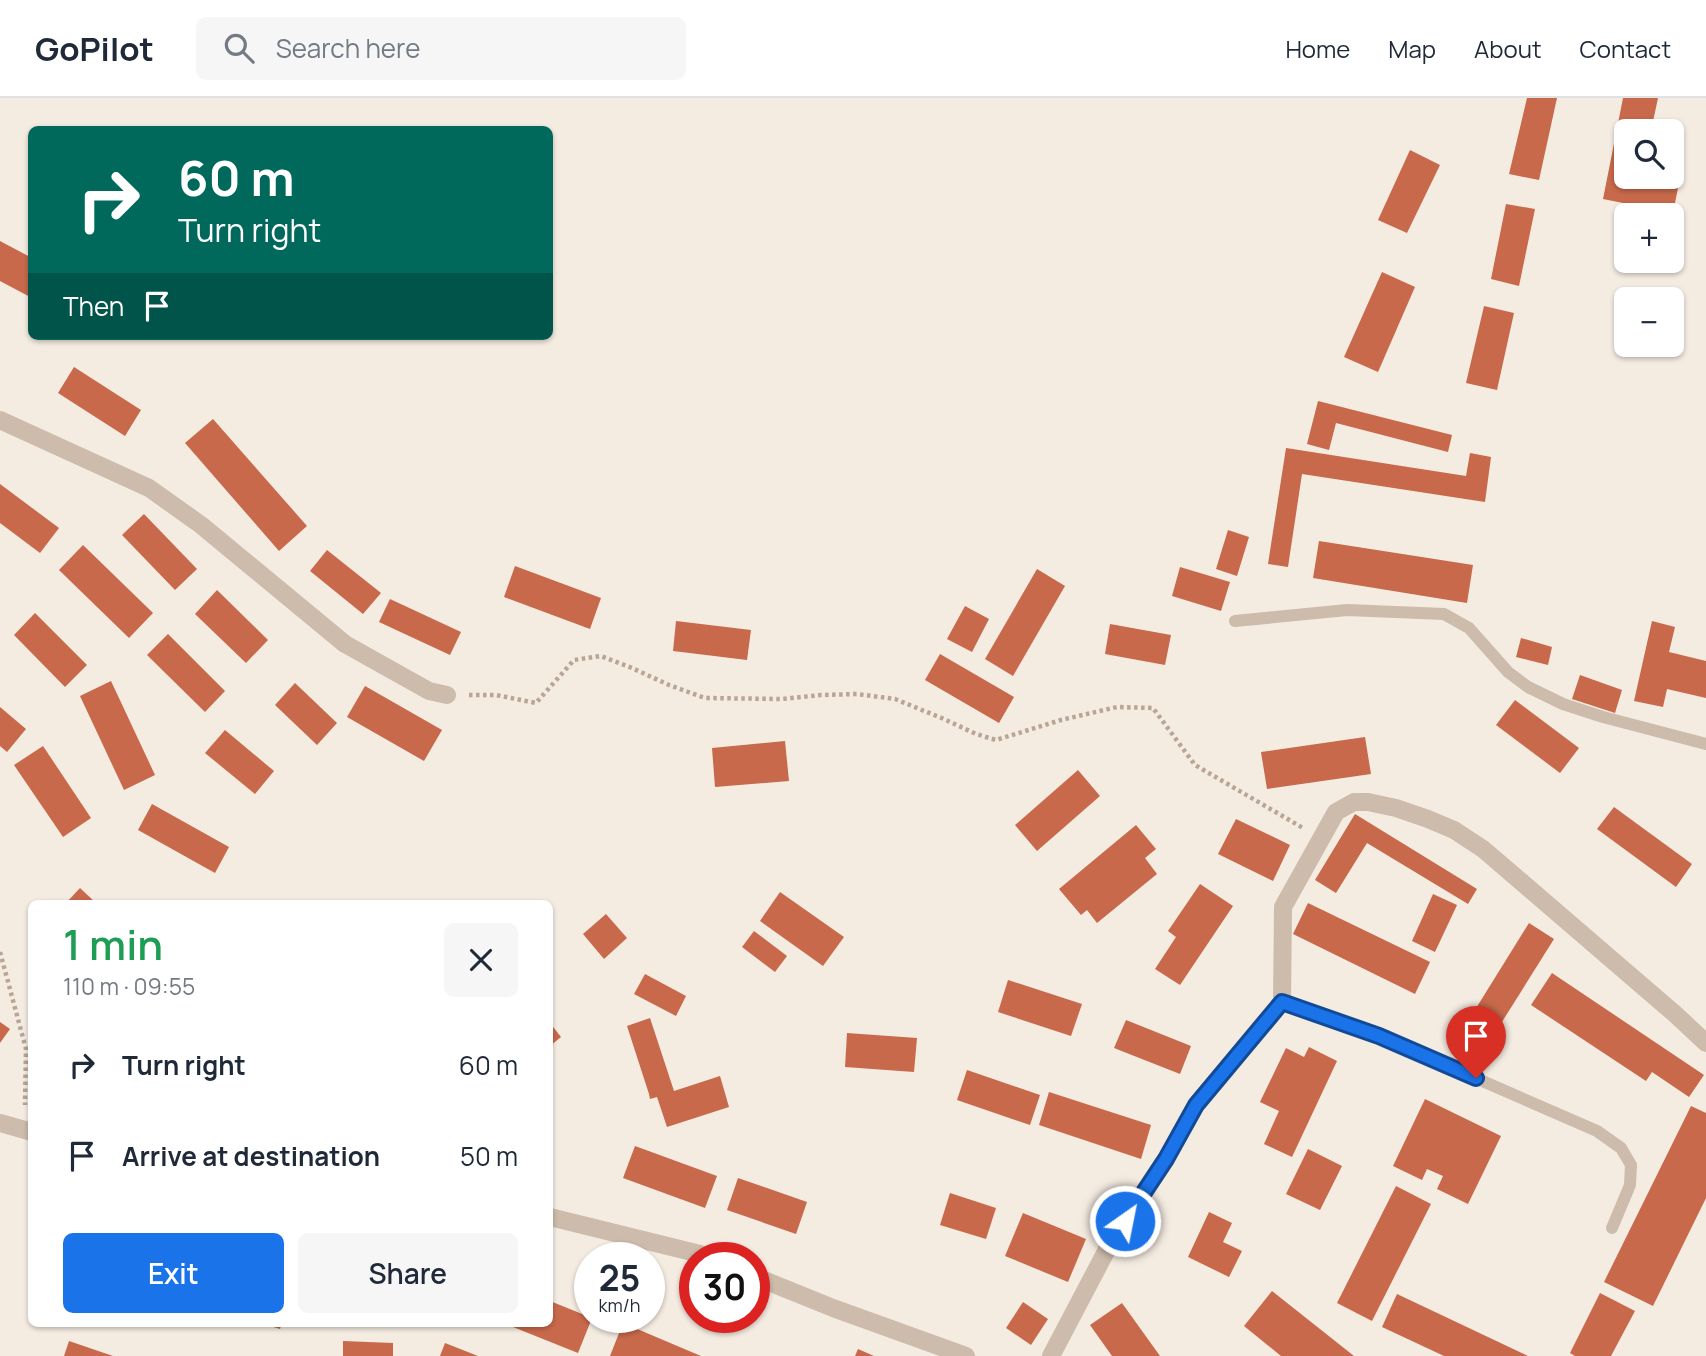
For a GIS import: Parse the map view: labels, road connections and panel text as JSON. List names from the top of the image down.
{
  "page": {
    "header": "GoPilot",
    "search": "Search here",
    "nav": [
      "Home",
      "Map",
      "About",
      "Contact"
    ],
    "map_buttons": ["+", "−"],
    "turn": ["60 m", "Turn right"],
    "then": "Then",
    "heading": ["1 min", "110 m · 09:55"],
    "list": [
      {
        "name": "Turn right",
        "value": "60 m"
      },
      {
        "name": "Arrive at destination",
        "value": "50 m"
      }
    ],
    "buttons": ["Exit", "Share"],
    "speed": "25 km/h",
    "limit": "30"
  }
}
